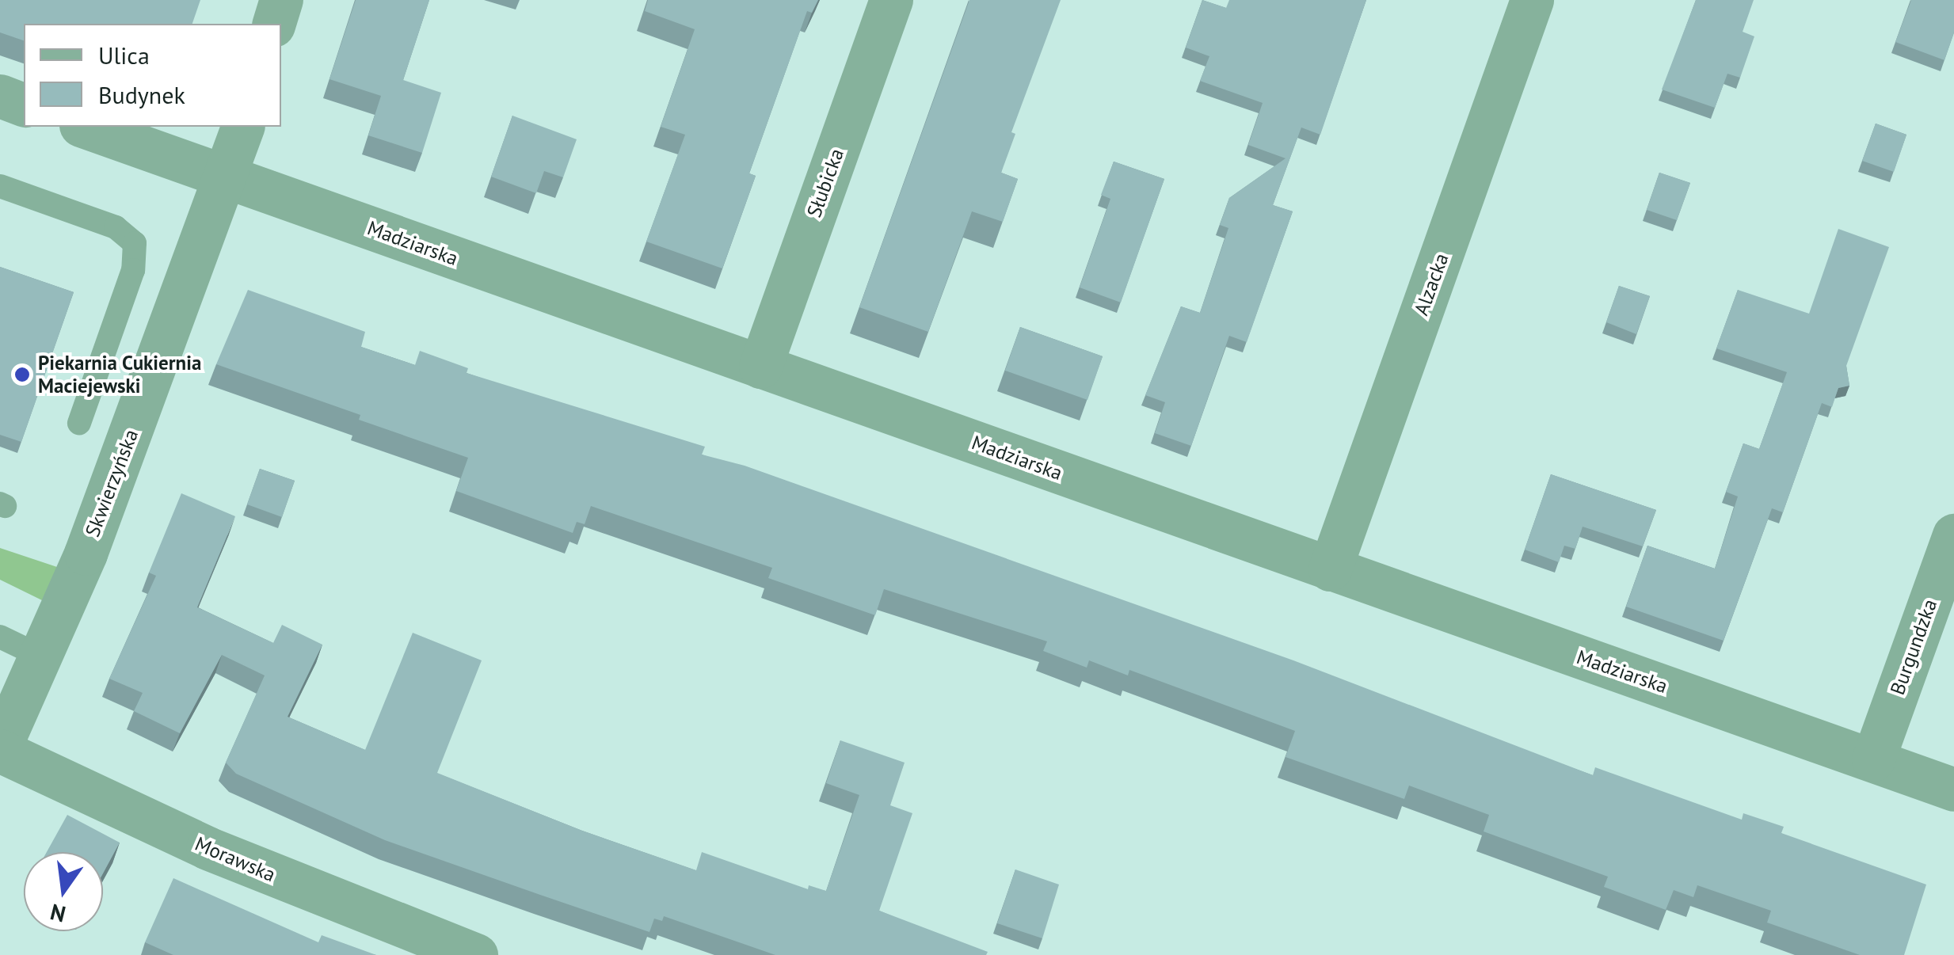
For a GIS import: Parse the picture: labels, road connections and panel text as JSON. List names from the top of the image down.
{
  "streets": {
    "street": [
      "Słubicka",
      "Madziarska",
      "Alzacka",
      "Skwierzyńska",
      "Burgundzka",
      "Morawska"
    ]
  },
  "crossings": [
    ["Słubicka", "Madziarska"],
    ["Madziarska", "Alzacka"],
    ["Madziarska", "Skwierzyńska"],
    ["Madziarska", "Burgundzka"],
    ["Skwierzyńska", "Morawska"]
  ],
  "places": ["Piekarnia Cukiernia Maciejewski"],
  "legend": ["Ulica", "Budynek"],
  "north": "bottom"
}
